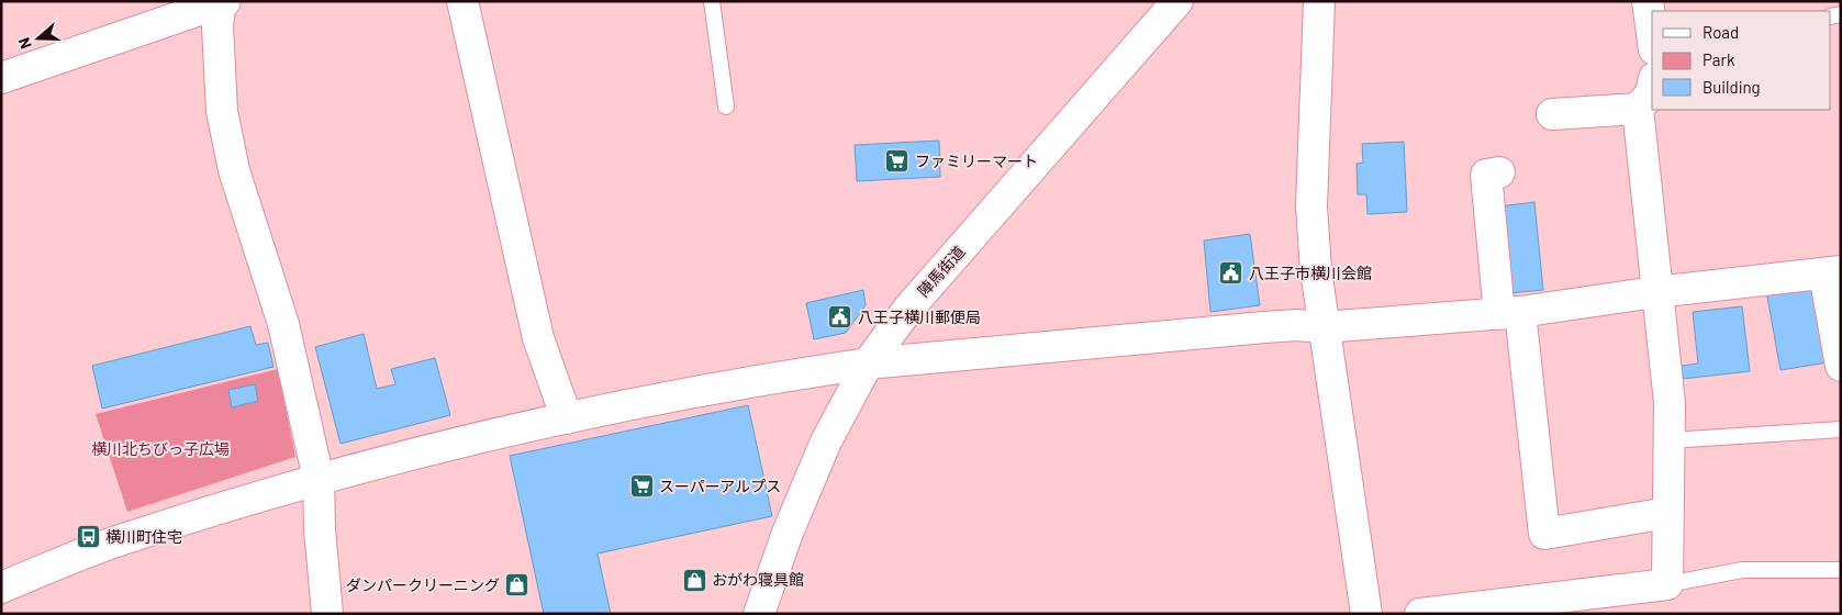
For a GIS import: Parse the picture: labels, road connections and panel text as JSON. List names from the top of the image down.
{
  "streets": {
    "street": ["陣馬街道"]
  },
  "parks": ["横川北ちびっ子広場"],
  "places": {
    "supermarket": ["ファミリーマート", "スーパーアルプス"],
    "public building": ["八王子市横川会館", "八王子横川郵便局"],
    "bus stop": ["横川町住宅"],
    "shop": ["おがわ寝具館", "ダンパークリーニング"]
  },
  "legend": ["Road", "Park", "Building"],
  "north": "left"
}
